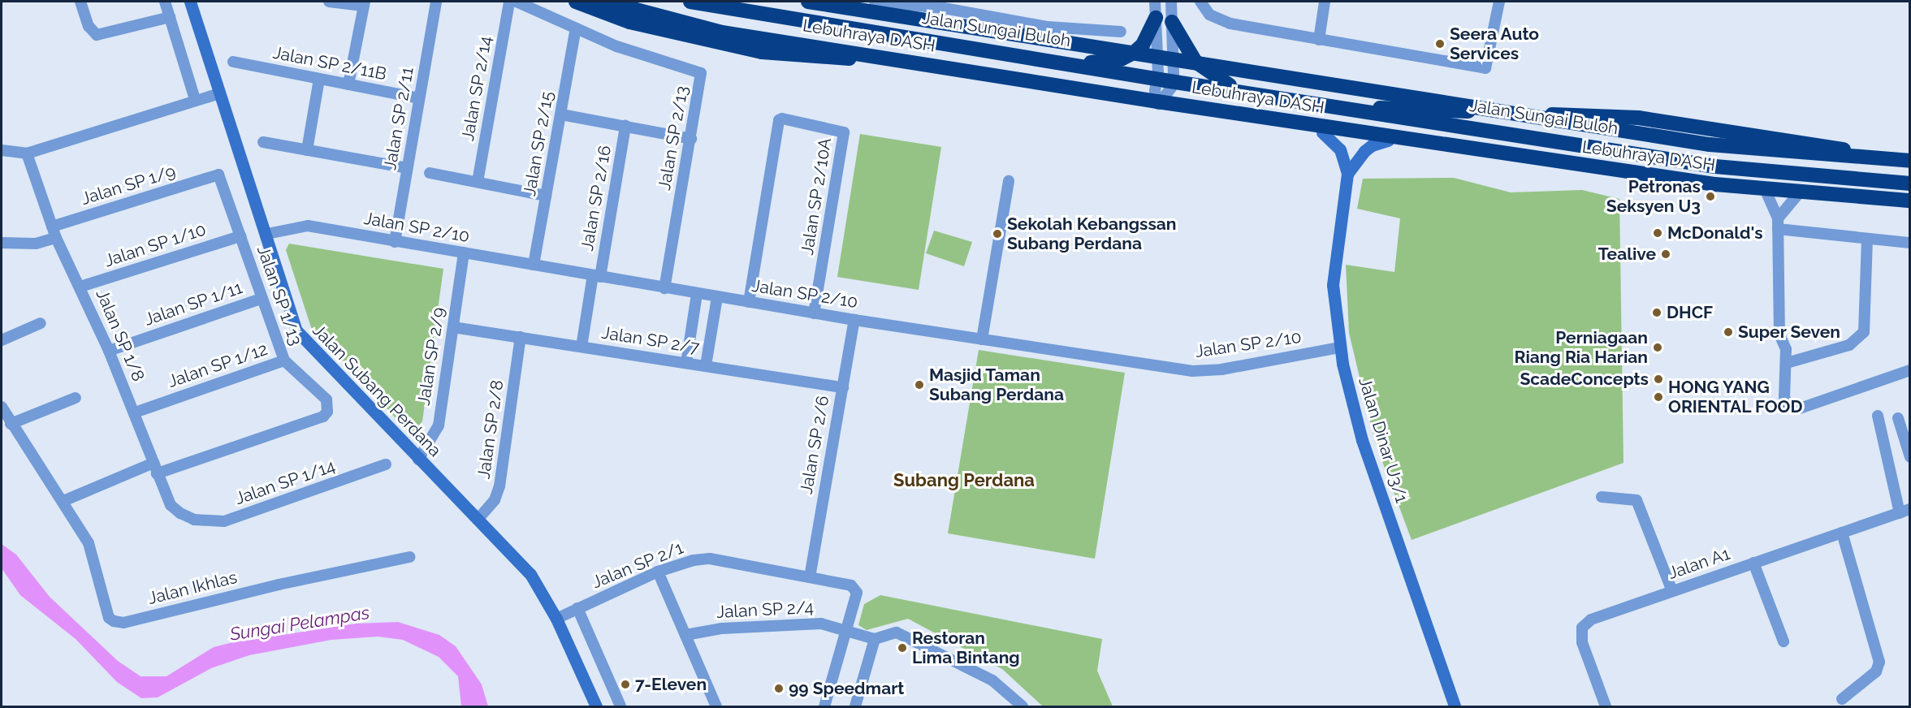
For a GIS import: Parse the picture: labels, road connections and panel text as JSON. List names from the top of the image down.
{
  "streets": {
    "highway": ["Jalan Sungai Buloh", "Lebuhraya DASH"],
    "street": [
      "Jalan SP 2/11B",
      "Jalan SP 2/14",
      "Jalan SP 2/11",
      "Jalan SP 2/13",
      "Jalan SP 2/15",
      "Jalan SP 1/9",
      "Jalan SP 2/10A",
      "Jalan SP 2/16",
      "Jalan SP 2/10",
      "Jalan SP 1/10",
      "Jalan SP 1/13",
      "Jalan SP 1/11",
      "Jalan SP 1/8",
      "Jalan SP 2/7",
      "Jalan SP 2/9",
      "Jalan SP 1/12",
      "Jalan Subang Perdana",
      "Jalan SP 2/8",
      "Jalan Dinar U3/1",
      "Jalan SP 2/6",
      "Jalan SP 1/14",
      "Jalan A1",
      "Jalan SP 2/1",
      "Jalan Ikhlas",
      "Jalan SP 2/4"
    ]
  },
  "crossings": [
    ["Jalan SP 2/11B", "Jalan SP 2/11"],
    ["Jalan SP 2/11", "Jalan SP 2/10"],
    ["Jalan SP 2/13", "Jalan SP 2/15"],
    ["Jalan SP 2/13", "Jalan SP 2/10"],
    ["Jalan SP 2/15", "Jalan SP 2/10"],
    ["Jalan SP 1/9", "Jalan SP 1/13"],
    ["Jalan SP 1/9", "Jalan SP 1/8"],
    ["Jalan SP 2/10A", "Jalan SP 2/10"],
    ["Jalan SP 2/16", "Jalan SP 2/10"],
    ["Jalan SP 2/16", "Jalan SP 2/7"],
    ["Jalan SP 2/10", "Jalan SP 2/9"],
    ["Jalan SP 2/10", "Jalan Subang Perdana"],
    ["Jalan SP 2/10", "Jalan Dinar U3/1"],
    ["Jalan SP 2/10", "Jalan SP 2/6"],
    ["Jalan SP 1/10", "Jalan SP 1/13"],
    ["Jalan SP 1/10", "Jalan SP 1/8"],
    ["Jalan SP 1/13", "Jalan SP 1/11"],
    ["Jalan SP 1/13", "Jalan SP 1/8"],
    ["Jalan SP 1/13", "Jalan SP 1/12"],
    ["Jalan SP 1/11", "Jalan SP 1/8"],
    ["Jalan SP 1/8", "Jalan SP 1/12"],
    ["Jalan SP 1/8", "Jalan SP 1/14"],
    ["Jalan SP 2/7", "Jalan SP 2/9"],
    ["Jalan SP 2/7", "Jalan SP 2/8"],
    ["Jalan SP 2/7", "Jalan SP 2/6"],
    ["Jalan SP 2/9", "Jalan Subang Perdana"],
    ["Jalan Subang Perdana", "Jalan SP 2/8"],
    ["Jalan Subang Perdana", "Jalan SP 2/1"],
    ["Jalan SP 2/6", "Jalan SP 2/1"],
    ["Jalan SP 2/1", "Jalan SP 2/4"]
  ],
  "districts": ["Subang Perdana"],
  "water": ["Sungai Pelampas"],
  "places": [
    "Seera Auto Services",
    "Petronas Seksyen U3",
    "McDonald's",
    "Sekolah Kebangssan Subang Perdana",
    "Tealive",
    "DHCF",
    "Super Seven",
    "Perniagaan Riang Ria Harian",
    "ScadeConcepts",
    "Masjid Taman Subang Perdana",
    "HONG YANG ORIENTAL FOOD",
    "Restoran Lima Bintang",
    "7-Eleven",
    "99 Speedmart"
  ]
}
